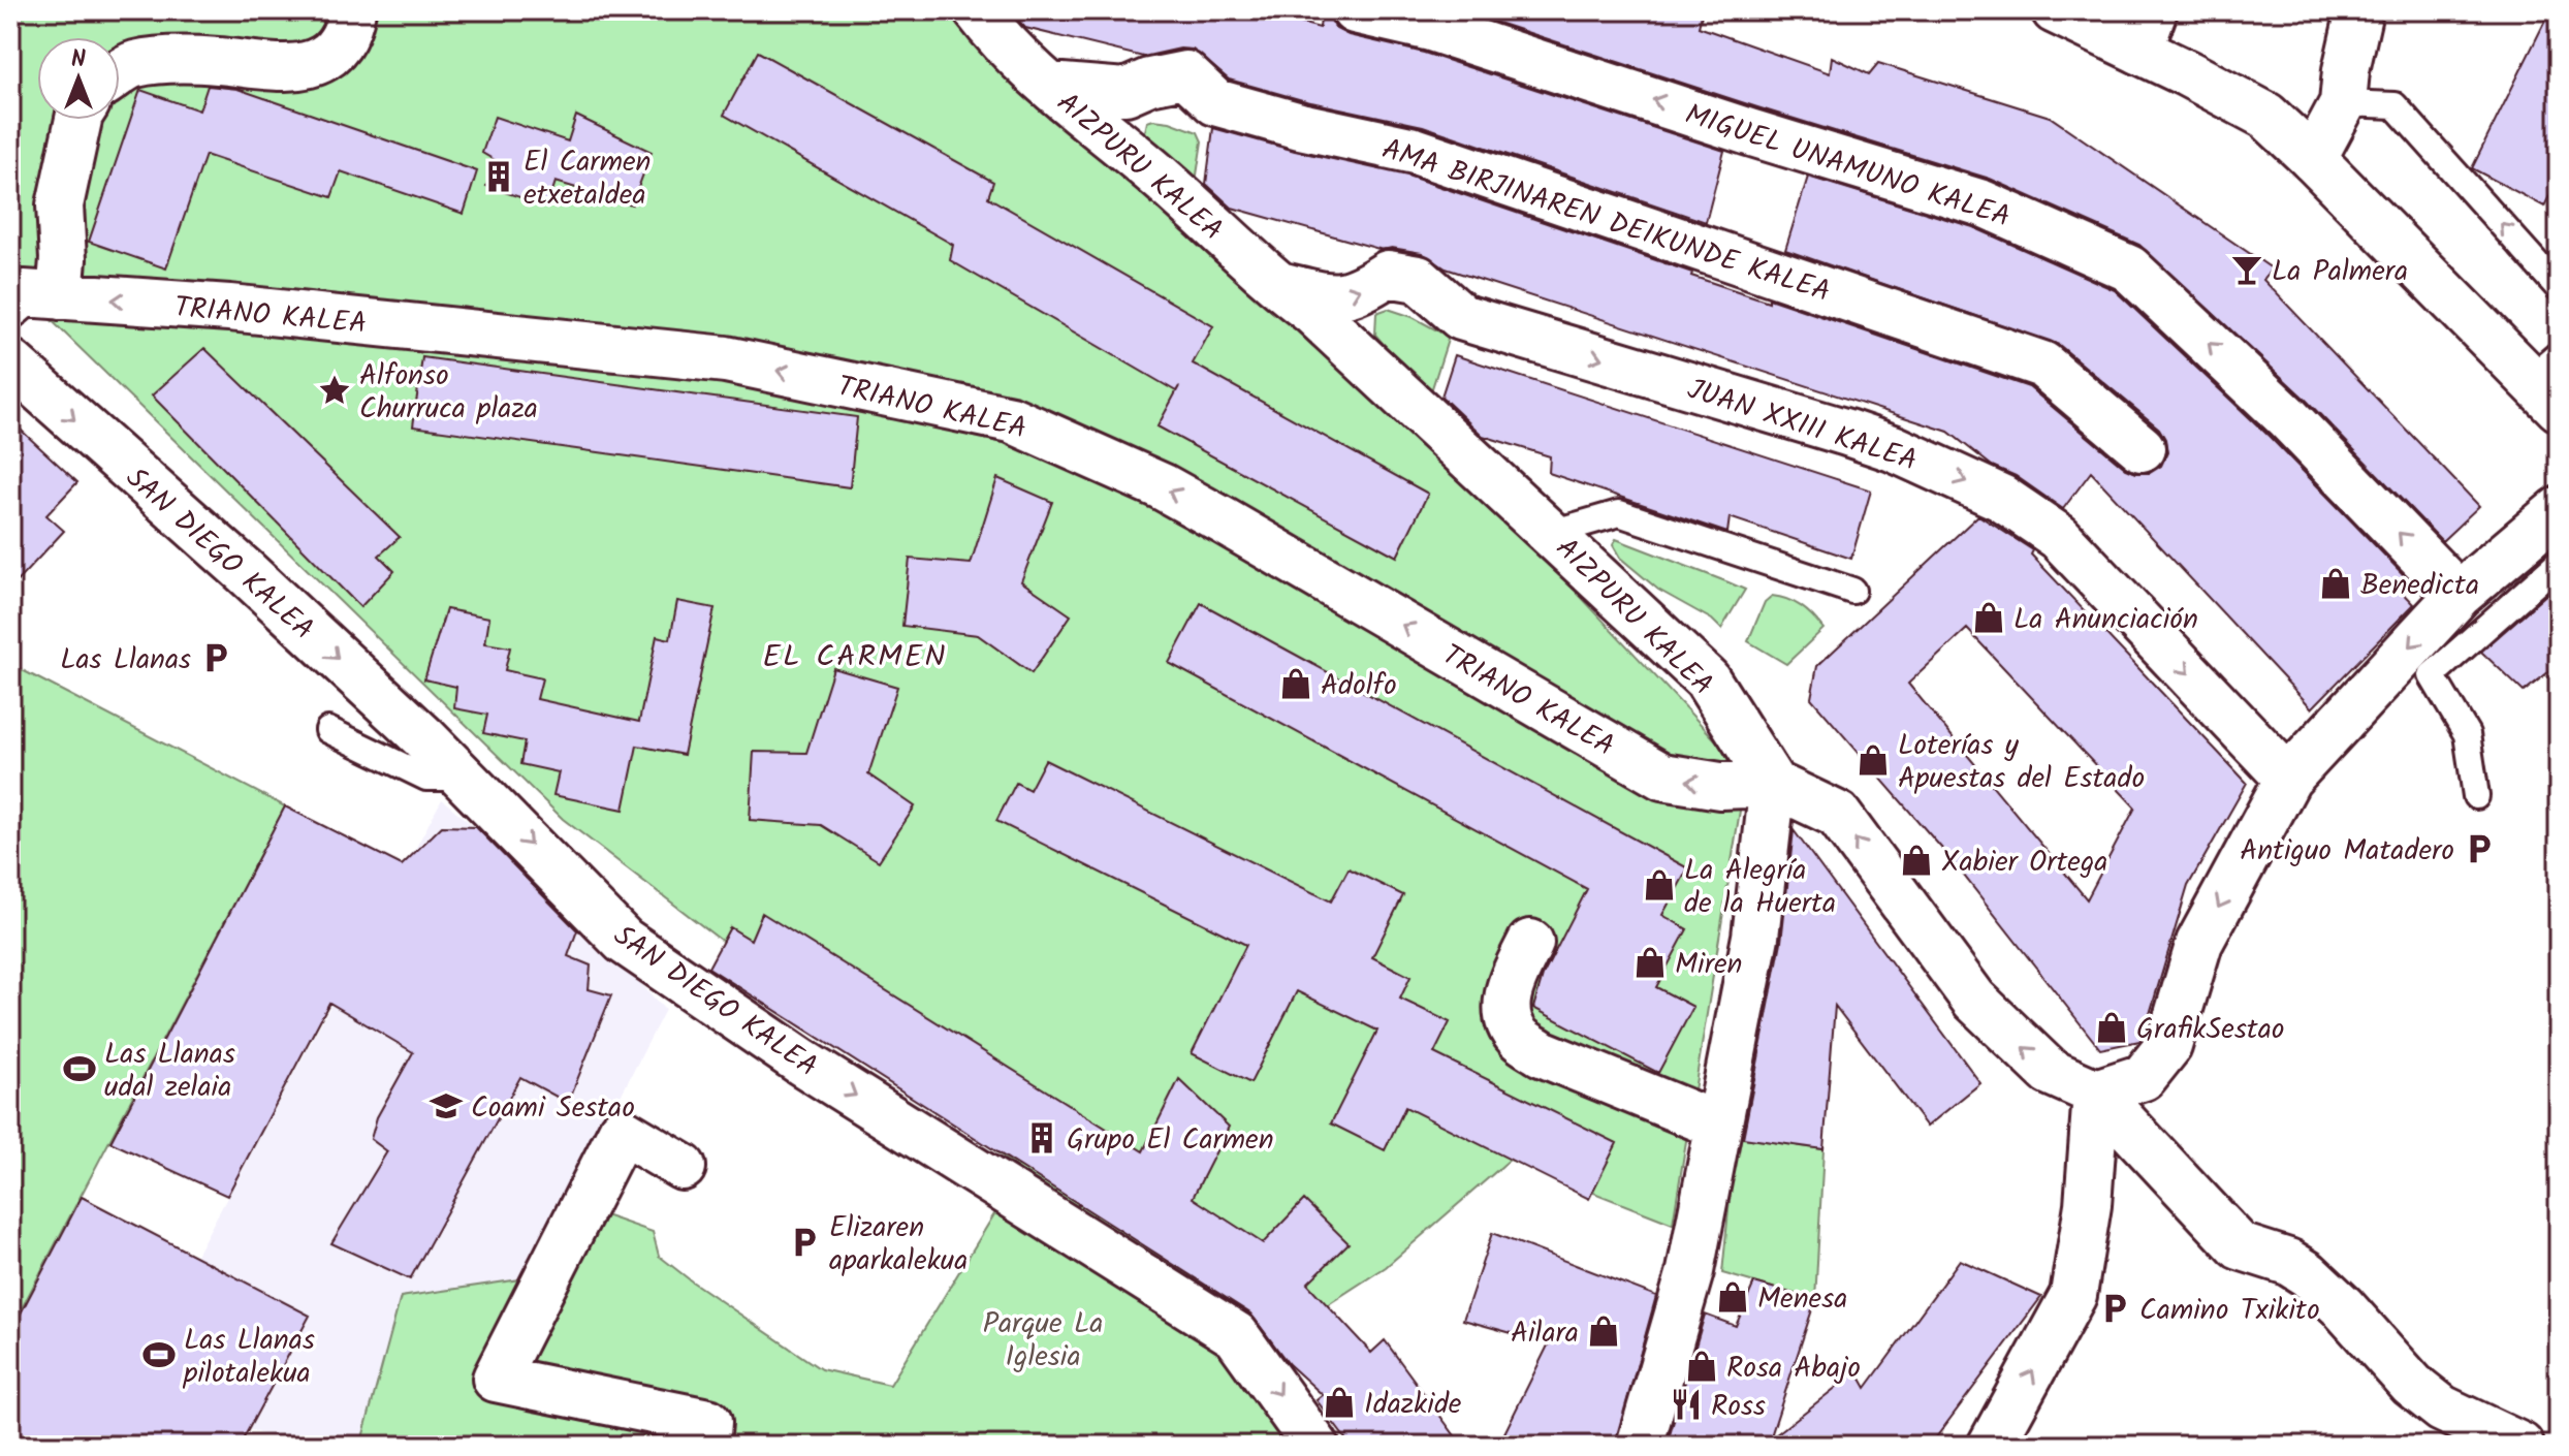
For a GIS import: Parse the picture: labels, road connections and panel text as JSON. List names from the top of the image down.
{
  "streets": {
    "street": [
      "MIGUEL UNAMUNO KALEA",
      "AIZPURU KALEA",
      "AMA BIRJINAREN DEIKUNDE KALEA",
      "TRIANO KALEA",
      "JUAN XXIII KALEA",
      "SAN DIEGO KALEA"
    ]
  },
  "crossings": [
    ["AIZPURU KALEA", "AMA BIRJINAREN DEIKUNDE KALEA"],
    ["AIZPURU KALEA", "TRIANO KALEA"],
    ["AIZPURU KALEA", "JUAN XXIII KALEA"]
  ],
  "one_way": ["TRIANO KALEA", "SAN DIEGO KALEA"],
  "districts": ["EL CARMEN"],
  "parks": ["Parque La Iglesia"],
  "places": {
    "building": ["El Carmen etxetaldea", "Grupo El Carmen"],
    "bar": ["La Palmera"],
    "place": ["Alfonso Churruca plaza"],
    "shop": [
      "Benedicta",
      "La Anunciación",
      "Adolfo",
      "Loterías y Apuestas del Estado",
      "Xabier Ortega",
      "La Alegría de la Huerta",
      "Miren",
      "GrafikSestao",
      "Menesa",
      "Ailara",
      "Rosa Abajo",
      "Idazkide"
    ],
    "parking": [
      "Las Llanas",
      "Antiguo Matadero",
      "Elizaren aparkalekua",
      "Camino Txikito"
    ],
    "sports": ["Las Llanas udal zelaia", "Las Llanas pilotalekua"],
    "school or university": ["Coami Sestao"],
    "restaurant": ["Ross"]
  },
  "north": "top"
}
